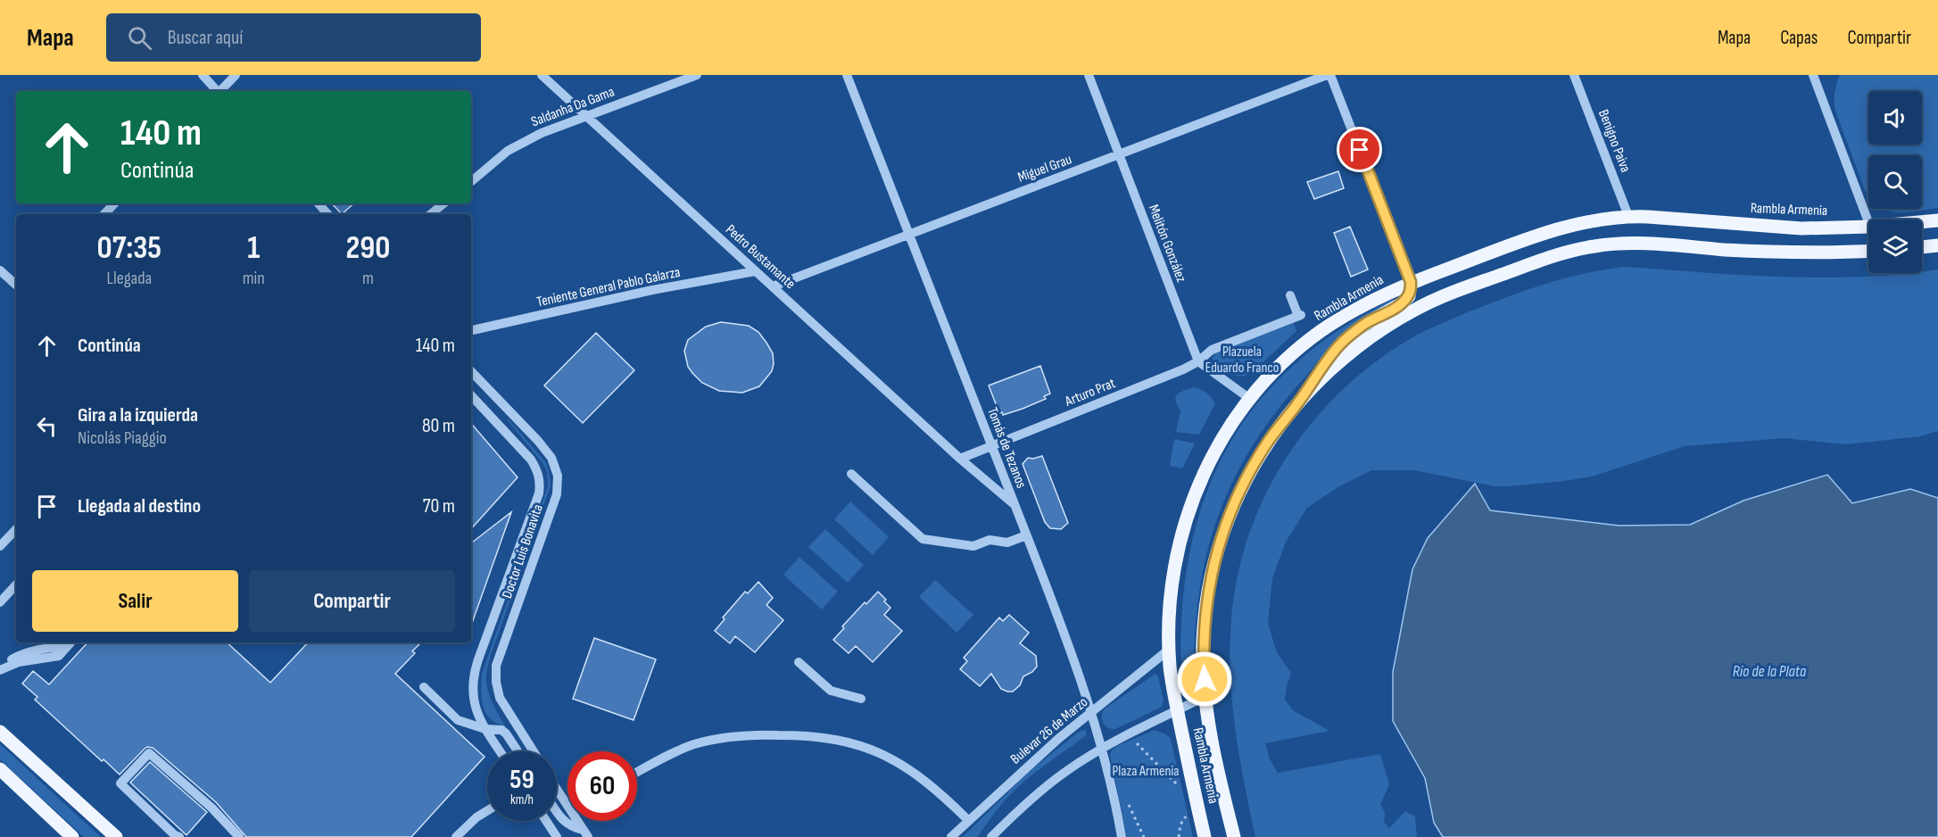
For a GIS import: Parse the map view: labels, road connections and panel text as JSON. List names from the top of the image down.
{
  "streets": {
    "main road": ["Rambla Armenia"],
    "street": [
      "Saldanha Da Gama",
      "Benigno Paiva",
      "Miguel Grau",
      "Melitón González",
      "Pedro Bustamante",
      "Teniente General Pablo Galarza",
      "Arturo Prat",
      "Tomás de Tezanos",
      "Doctor Luis Bonavita",
      "Bulevar 26 de Marzo"
    ]
  },
  "crossings": [
    ["Saldanha Da Gama", "Pedro Bustamante"],
    ["Benigno Paiva", "Rambla Armenia"],
    ["Miguel Grau", "Melitón González"],
    ["Miguel Grau", "Pedro Bustamante"],
    ["Miguel Grau", "Tomás de Tezanos"],
    ["Rambla Armenia", "Melitón González"],
    ["Rambla Armenia", "Arturo Prat"],
    ["Rambla Armenia", "Bulevar 26 de Marzo"],
    ["Melitón González", "Arturo Prat"],
    ["Pedro Bustamante", "Teniente General Pablo Galarza"],
    ["Pedro Bustamante", "Tomás de Tezanos"],
    ["Arturo Prat", "Tomás de Tezanos"],
    ["Tomás de Tezanos", "Bulevar 26 de Marzo"]
  ],
  "water": ["Río de la Plata"],
  "parks": ["Plazuela Eduardo Franco", "Plaza Armenia"],
  "page": {
    "header": "Mapa",
    "search": "Buscar aquí",
    "nav": ["Mapa", "Capas", "Compartir"],
    "turn": ["140 m", "Continúa"],
    "eta": [
      "07:35",
      "Llegada",
      "1",
      "min",
      "290",
      "m"
    ],
    "list": [
      {
        "name": "Continúa",
        "value": "140 m"
      },
      {
        "name": "Gira a la izquierda",
        "note": "Nicolás Piaggio",
        "value": "80 m"
      },
      {
        "name": "Llegada al destino",
        "value": "70 m"
      }
    ],
    "buttons": ["Salir", "Compartir"],
    "speed": "59 km/h",
    "limit": "60"
  }
}
